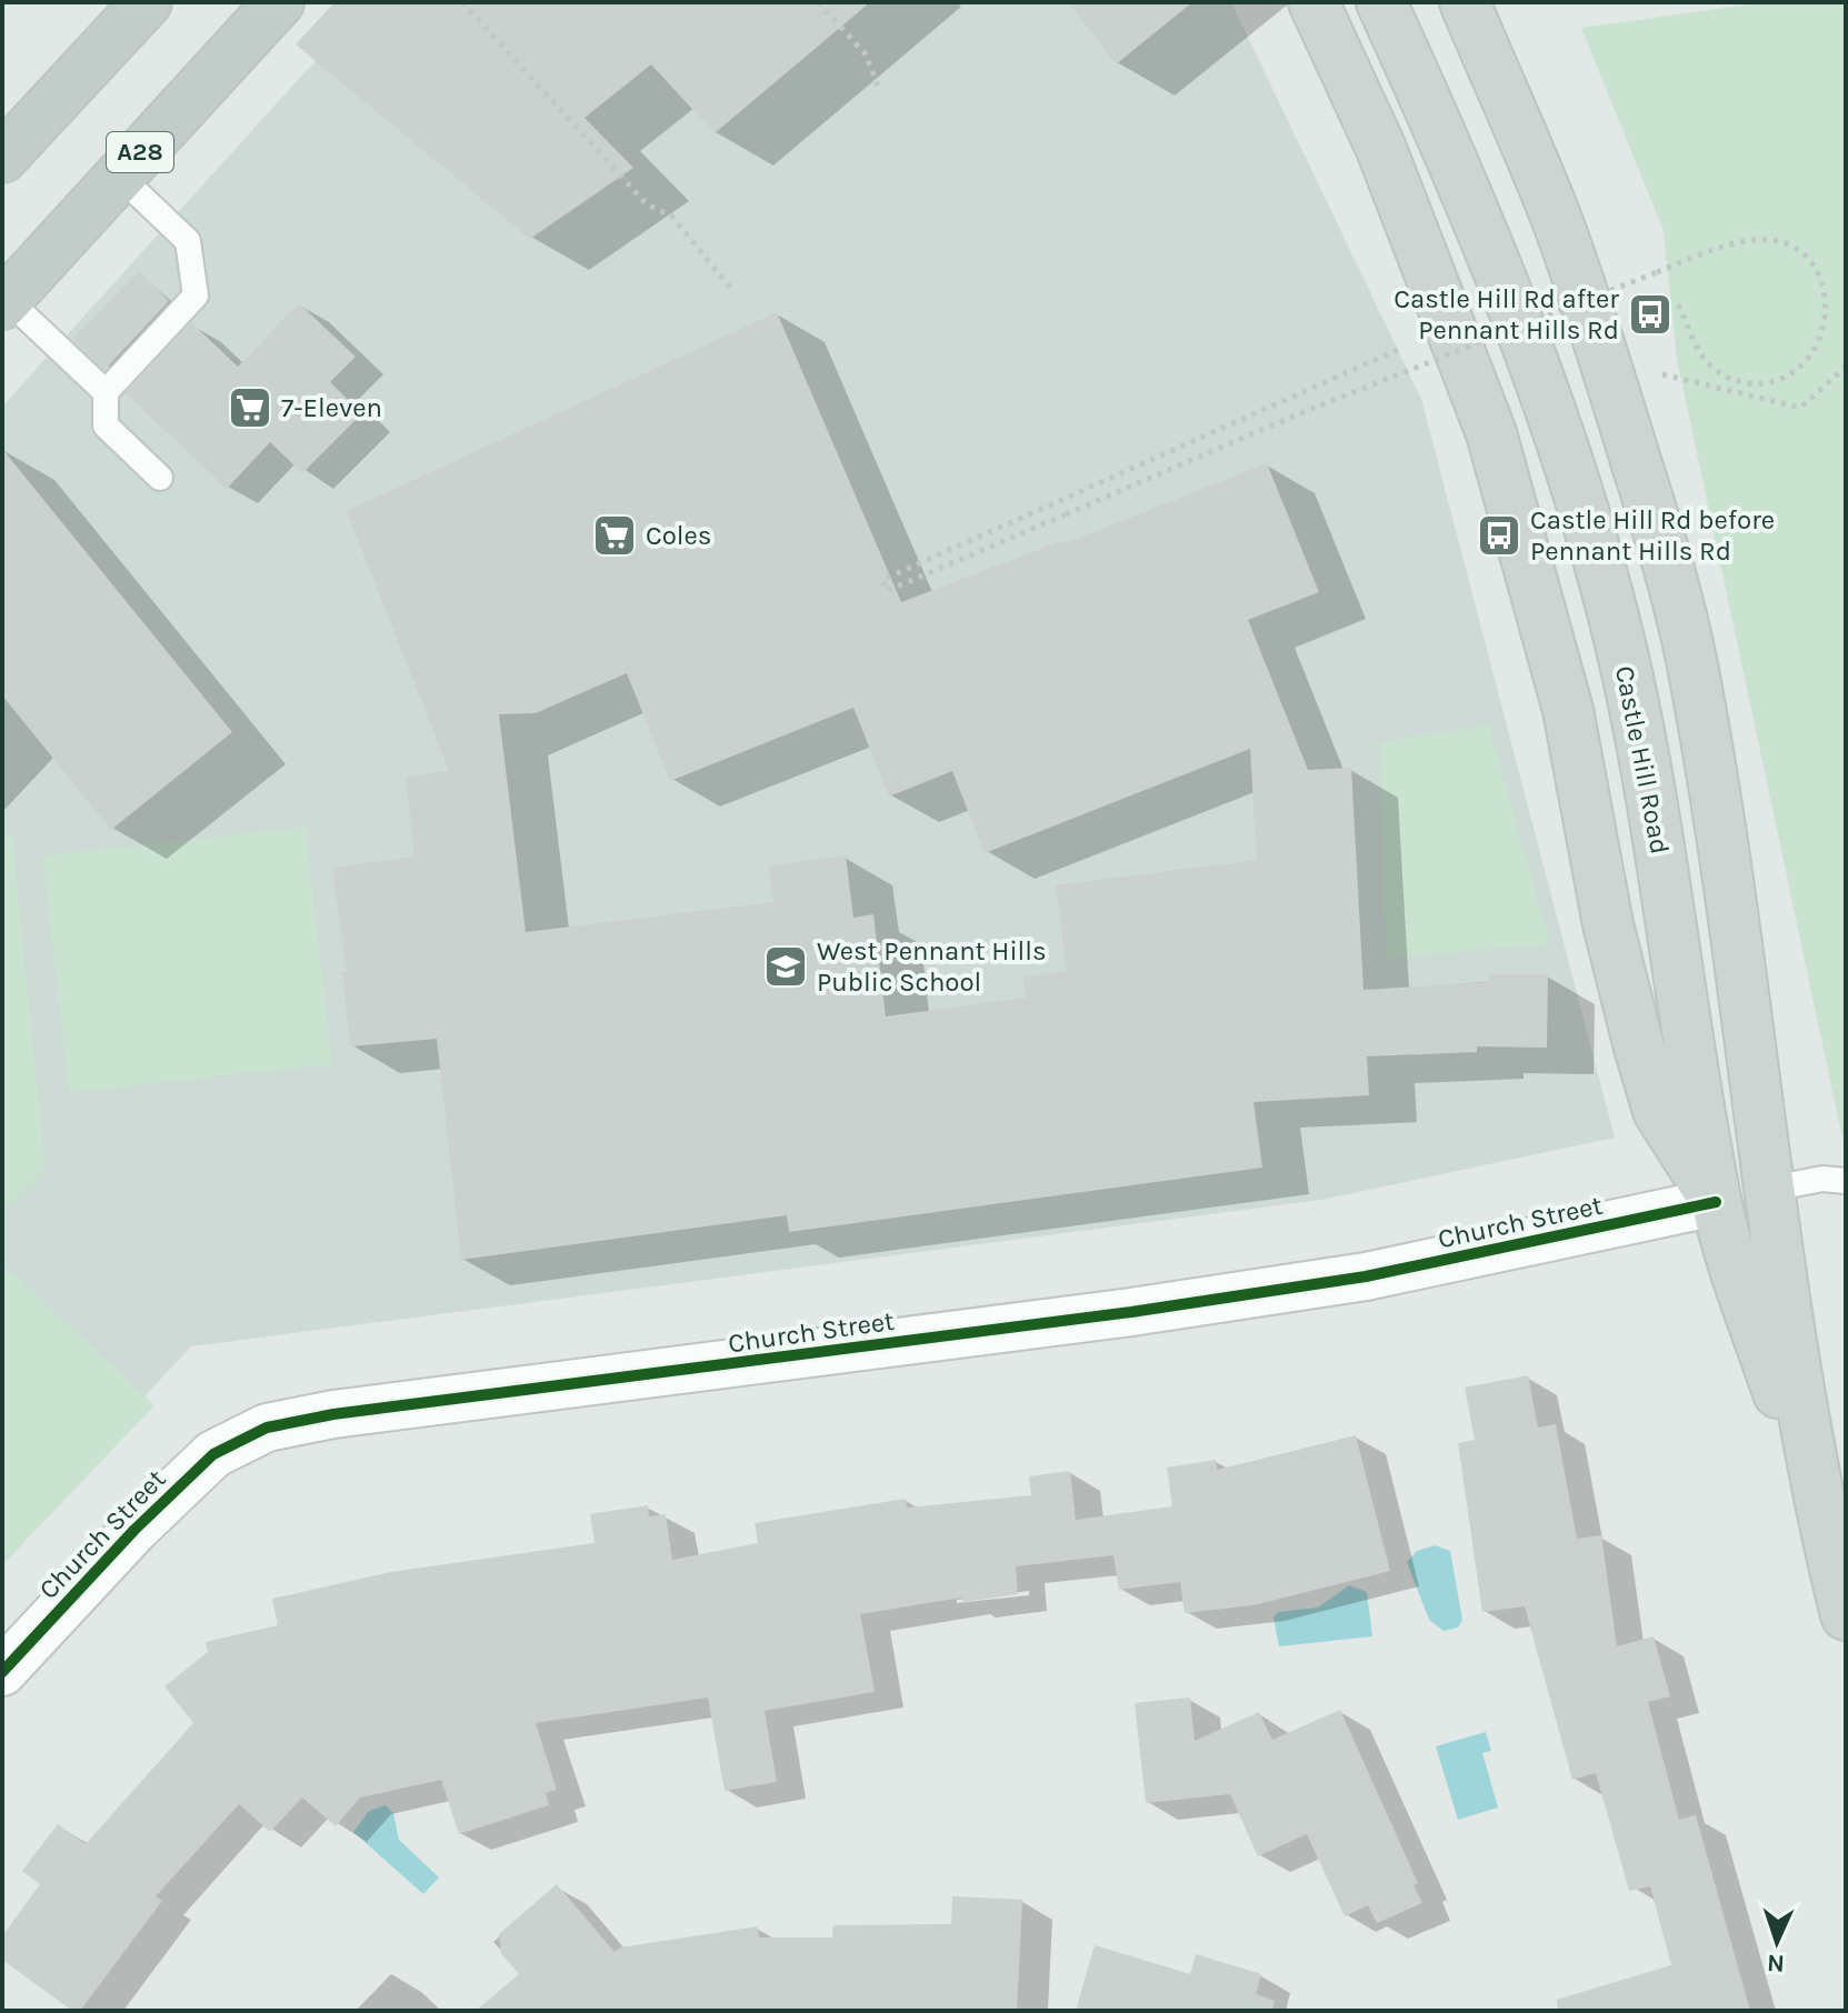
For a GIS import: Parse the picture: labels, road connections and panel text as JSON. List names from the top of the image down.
{
  "streets": {
    "highway": ["A28"],
    "main road": ["Castle Hill Road"],
    "street": ["Church Street"]
  },
  "crossings": [
    ["Castle Hill Road", "Church Street"]
  ],
  "places": {
    "bus stop": ["Castle Hill Rd after Pennant Hills Rd", "Castle Hill Rd before Pennant Hills Rd"],
    "supermarket": ["7-Eleven", "Coles"],
    "school or university": ["West Pennant Hills Public School"]
  },
  "north": "bottom"
}
